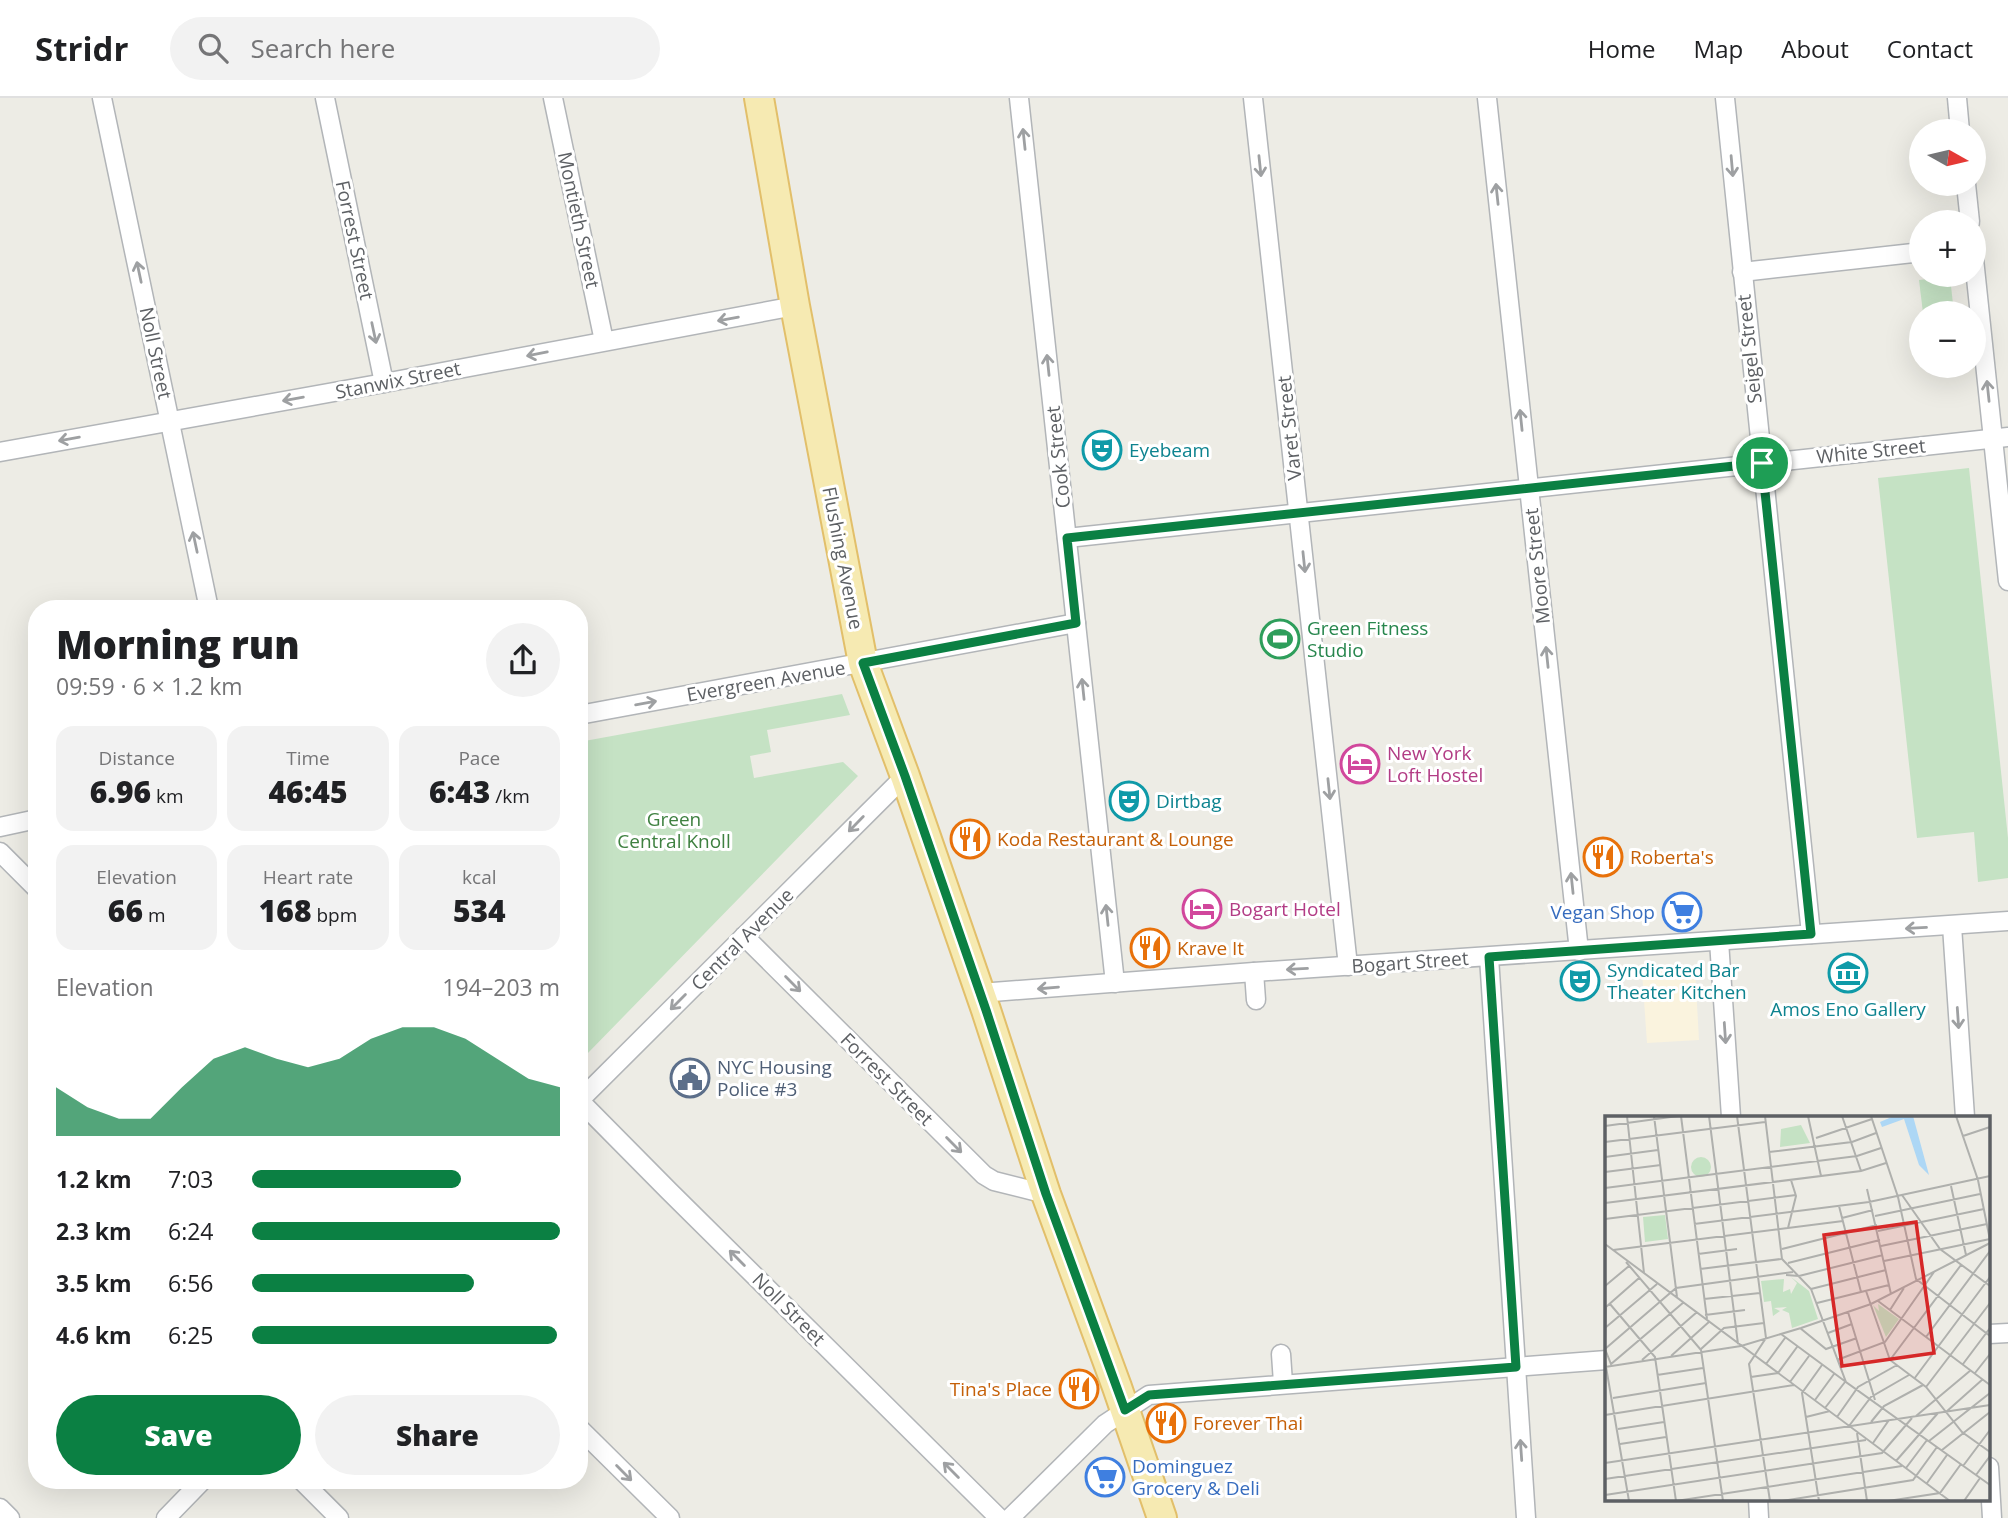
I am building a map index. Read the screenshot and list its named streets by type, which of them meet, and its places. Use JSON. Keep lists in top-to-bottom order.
{
  "streets": {
    "main road": ["Flushing Avenue"],
    "street": [
      "Montieth Street",
      "Forrest Street",
      "Seigel Street",
      "Noll Street",
      "Stanwix Street",
      "Varet Street",
      "White Street",
      "Cook Street",
      "Moore Street",
      "Evergreen Avenue",
      "Central Avenue",
      "Bogart Street"
    ]
  },
  "crossings": [
    ["Montieth Street", "Stanwix Street"],
    ["Forrest Street", "Stanwix Street"],
    ["Forrest Street", "Flushing Avenue"],
    ["Forrest Street", "Central Avenue"],
    ["Seigel Street", "White Street"],
    ["Seigel Street", "Bogart Street"],
    ["Noll Street", "Stanwix Street"],
    ["Stanwix Street", "Flushing Avenue"],
    ["Varet Street", "White Street"],
    ["Varet Street", "Bogart Street"],
    ["White Street", "Cook Street"],
    ["White Street", "Moore Street"],
    ["Cook Street", "Evergreen Avenue"],
    ["Cook Street", "Bogart Street"],
    ["Flushing Avenue", "Evergreen Avenue"],
    ["Flushing Avenue", "Central Avenue"],
    ["Flushing Avenue", "Bogart Street"],
    ["Moore Street", "Bogart Street"]
  ],
  "one_way": [
    "Forrest Street",
    "Noll Street",
    "Stanwix Street",
    "Varet Street",
    "Cook Street",
    "Moore Street",
    "Evergreen Avenue",
    "Central Avenue",
    "Bogart Street"
  ],
  "parks": ["Green Central Knoll"],
  "places": {
    "theatre": ["Eyebeam", "Dirtbag", "Syndicated Bar Theater Kitchen"],
    "sports": ["Green Fitness Studio"],
    "hotel": ["New York Loft Hostel", "Bogart Hotel"],
    "restaurant": [
      "Koda Restaurant & Lounge",
      "Roberta's",
      "Krave It",
      "Tina's Place",
      "Forever Thai"
    ],
    "supermarket": ["Vegan Shop", "Dominguez Grocery & Deli"],
    "museum": ["Amos Eno Gallery"],
    "public building": ["NYC Housing Police #3"]
  },
  "north": "right",
  "page": {
    "header": "Stridr",
    "search": "Search here",
    "nav": [
      "Home",
      "Map",
      "About",
      "Contact"
    ],
    "map_buttons": ["+", "−"],
    "heading": ["Morning run", "09:59 · 6 × 1.2 km"],
    "stats": [
      ["Distance", "6.96 km"],
      ["Time", "46:45"],
      ["Pace", "6:43 /km"],
      ["Elevation", "66 m"],
      ["Heart rate", "168 bpm"],
      ["kcal", "534"]
    ],
    "chart": ["Elevation", "194–203 m"],
    "list": [
      {
        "name": "1.2 km",
        "note": "7:03"
      },
      {
        "name": "2.3 km",
        "note": "6:24"
      },
      {
        "name": "3.5 km",
        "note": "6:56"
      },
      {
        "name": "4.6 km",
        "note": "6:25"
      }
    ],
    "buttons": ["Save", "Share"]
  }
}
